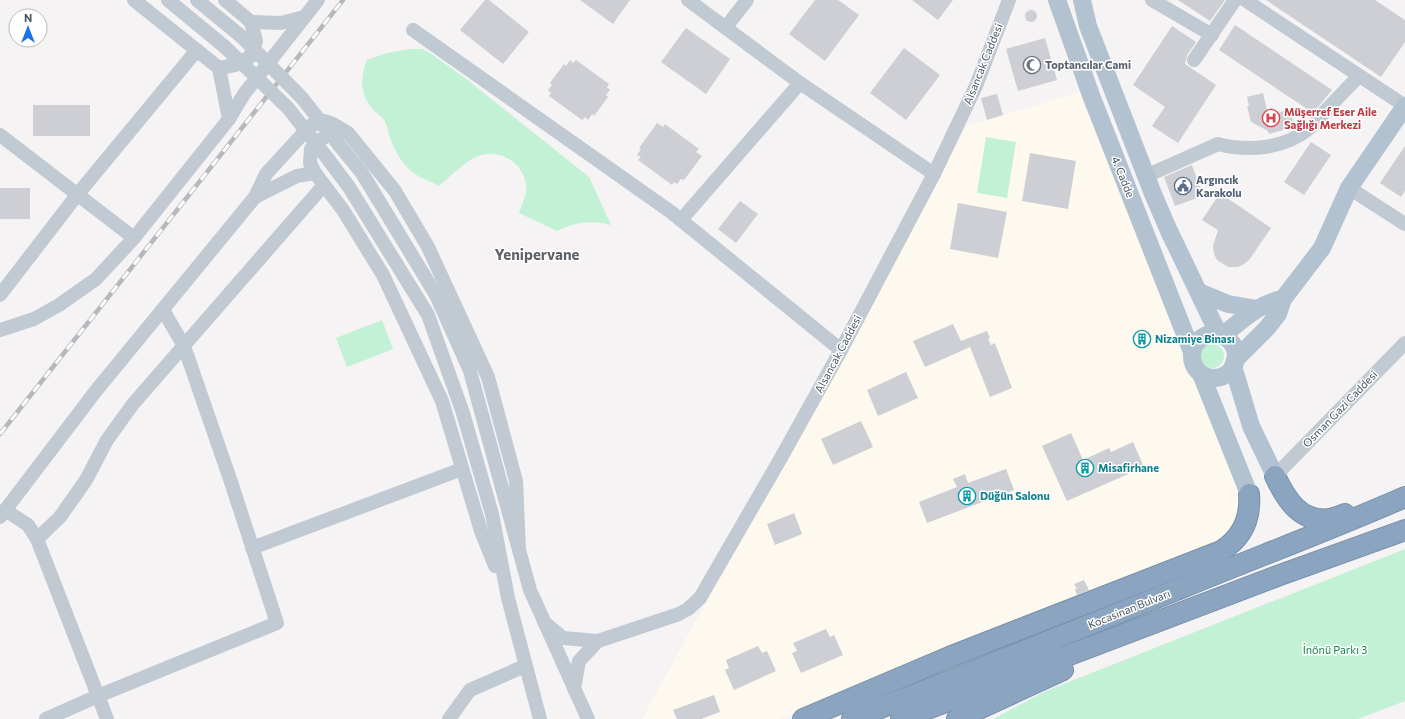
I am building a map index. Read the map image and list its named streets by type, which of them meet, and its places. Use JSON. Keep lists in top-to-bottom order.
{
  "streets": {
    "highway": ["Kocasinan Bulvarı"],
    "main road": ["4. Cadde"],
    "street": ["Alsancak Caddesi", "Osman Gazi Caddesi"]
  },
  "districts": ["Yenipervane"],
  "parks": ["İnönü Parkı 3"],
  "places": {
    "mosque": ["Toptancılar Cami"],
    "hospital": ["Müşerref Eser Aile Sağlığı Merkezi"],
    "public building": ["Argıncık Karakolu"],
    "building": ["Nizamiye Binası", "Misafirhane", "Düğün Salonu"]
  },
  "north": "top"
}
